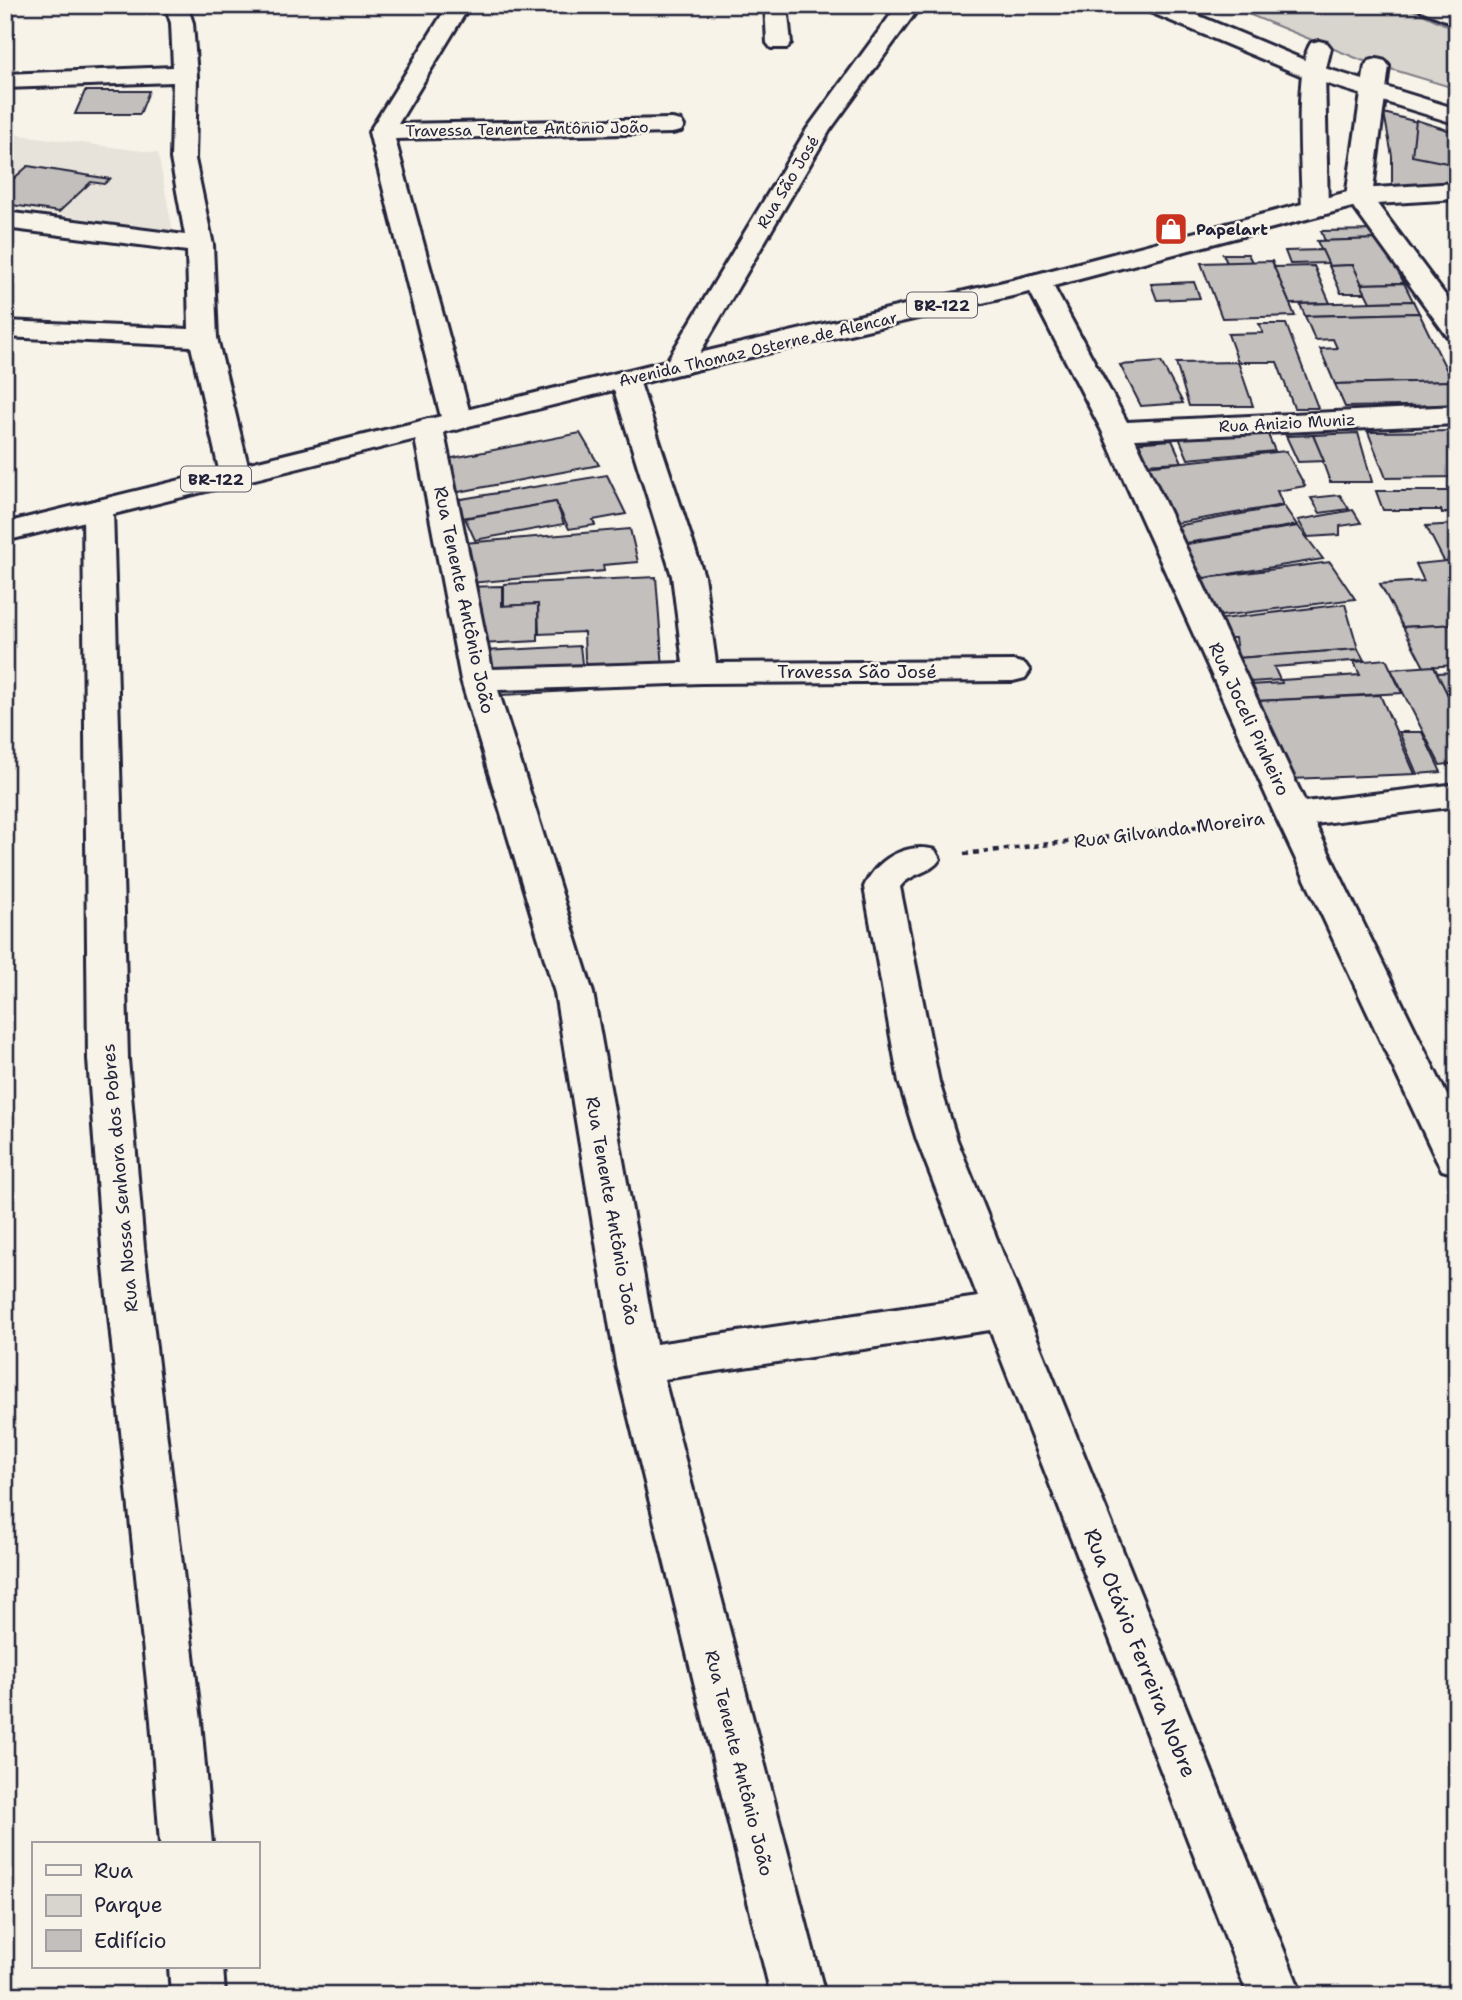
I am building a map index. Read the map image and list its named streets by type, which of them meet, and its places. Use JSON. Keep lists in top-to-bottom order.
{
  "streets": {
    "main road": [
      "Travessa Tenente Antônio João",
      "Rua São José",
      "BR-122",
      "Avenida Thomaz Osterne de Alencar",
      "Rua Anizio Muniz",
      "Rua Tenente Antônio João",
      "Travessa São José",
      "Rua Joceli Pinheiro",
      "Rua Nossa Senhora dos Pobres",
      "Rua Otávio Ferreira Nobre"
    ],
    "path": ["Rua Gilvanda Moreira"]
  },
  "crossings": [
    ["Travessa Tenente Antônio João", "Rua Tenente Antônio João"],
    ["Rua São José", "Avenida Thomaz Osterne de Alencar"],
    ["BR-122", "Avenida Thomaz Osterne de Alencar"],
    ["BR-122", "Rua Tenente Antônio João"],
    ["BR-122", "Rua Nossa Senhora dos Pobres"],
    ["Avenida Thomaz Osterne de Alencar", "Rua Tenente Antônio João"],
    ["Avenida Thomaz Osterne de Alencar", "Rua Joceli Pinheiro"],
    ["Rua Anizio Muniz", "Rua Joceli Pinheiro"],
    ["Rua Tenente Antônio João", "Travessa São José"],
    ["Rua Joceli Pinheiro", "Rua Gilvanda Moreira"],
    ["Rua Gilvanda Moreira", "Rua Otávio Ferreira Nobre"]
  ],
  "places": {
    "shop": ["Papelart"]
  },
  "legend": ["Rua", "Parque", "Edifício"]
}
